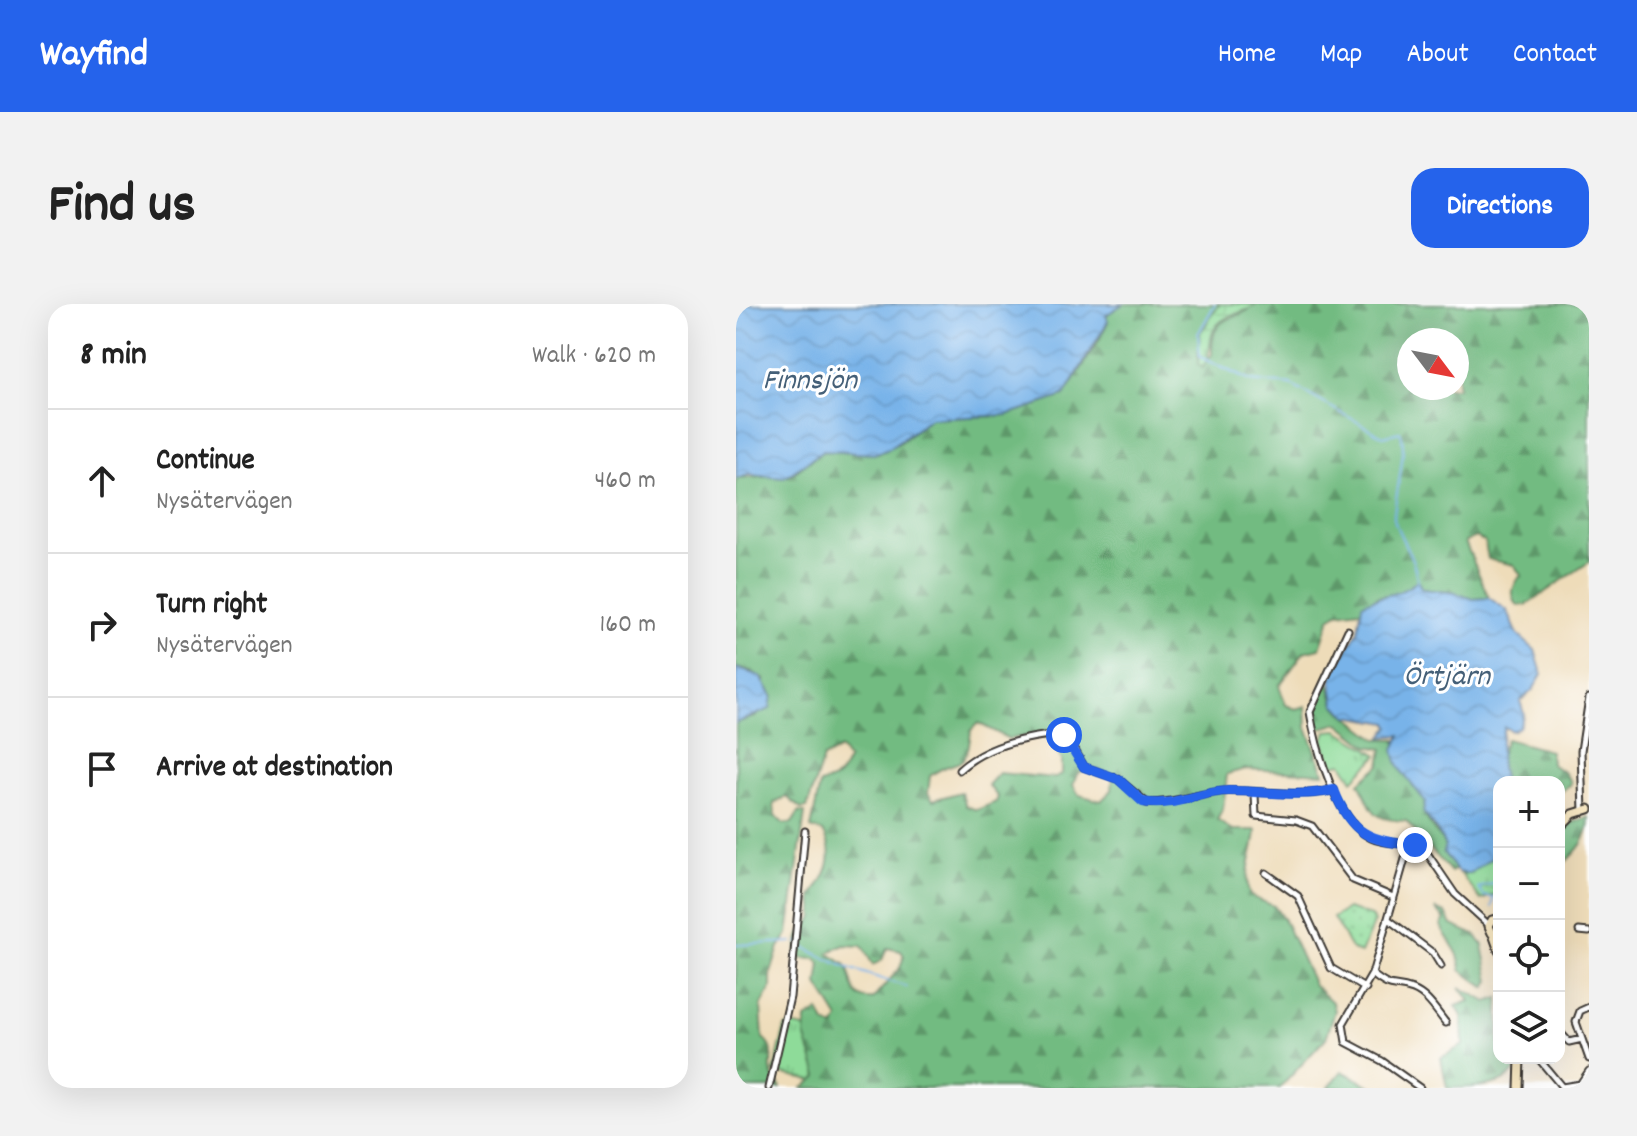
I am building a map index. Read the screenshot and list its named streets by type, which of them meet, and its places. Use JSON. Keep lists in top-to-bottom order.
{
  "water": ["Finnsjön", "Örtjärn"],
  "north": "bottom right",
  "page": {
    "header": "Wayfind",
    "nav": [
      "Home",
      "Map",
      "About",
      "Contact"
    ],
    "title": "Find us",
    "buttons": "Directions",
    "heading": ["8 min", "Walk · 620 m"],
    "list": [
      ["Continue", "Nysätervägen", "460 m"],
      ["Turn right", "Nysätervägen", "160 m"],
      "Arrive at destination"
    ],
    "map_buttons": ["+", "−"]
  }
}
